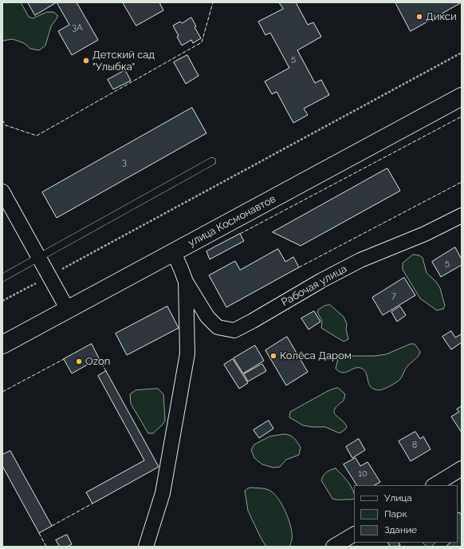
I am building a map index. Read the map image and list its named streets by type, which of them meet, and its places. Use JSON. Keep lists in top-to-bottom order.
{
  "streets": {
    "main road": ["улица Космонавтов"],
    "street": ["Рабочая улица"]
  },
  "places": [
    "Дикси",
    "Детский сад \"Улыбка\"",
    "Колёса Даром",
    "Ozon"
  ],
  "house_numbers": [
    "3А",
    "5",
    "3",
    "5",
    "7",
    "8",
    "10"
  ],
  "legend": ["Улица", "Парк", "Здание"]
}
